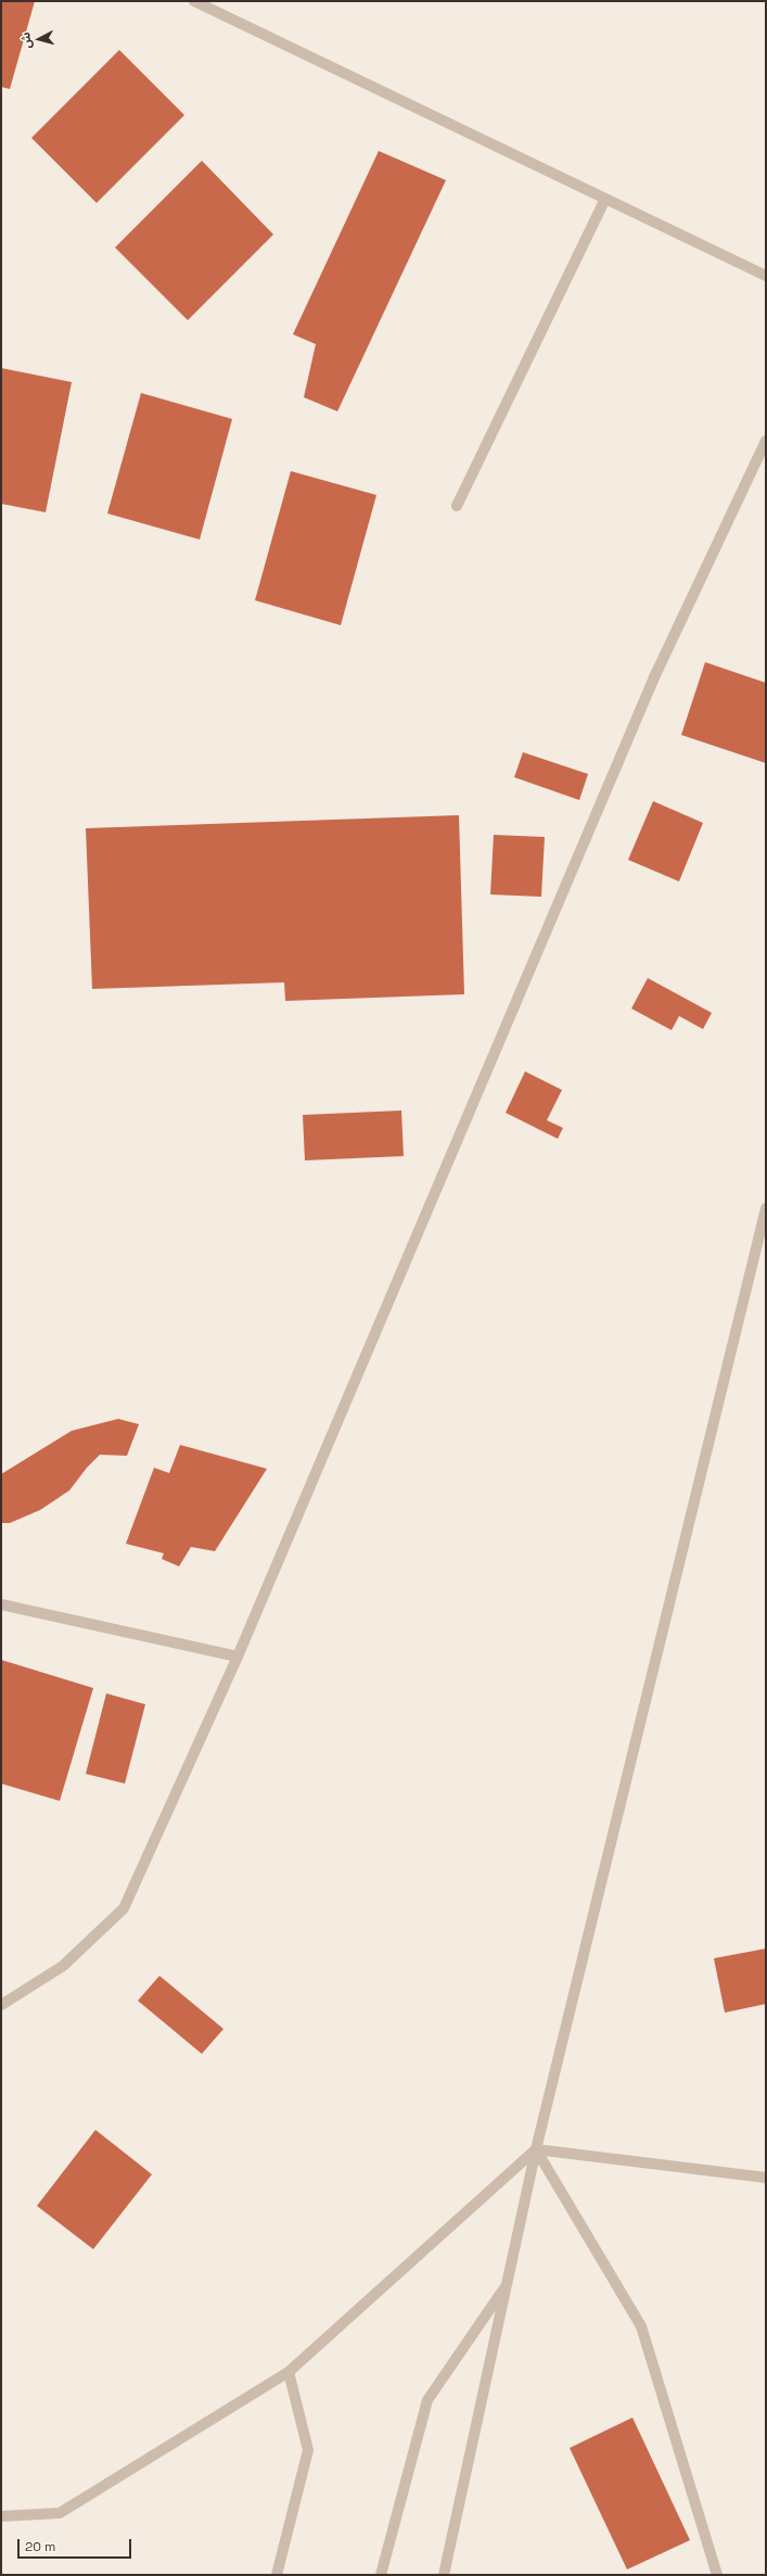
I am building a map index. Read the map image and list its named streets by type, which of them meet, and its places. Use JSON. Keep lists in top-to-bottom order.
{
  "scale_bar": "20 m",
  "north": "left"
}
